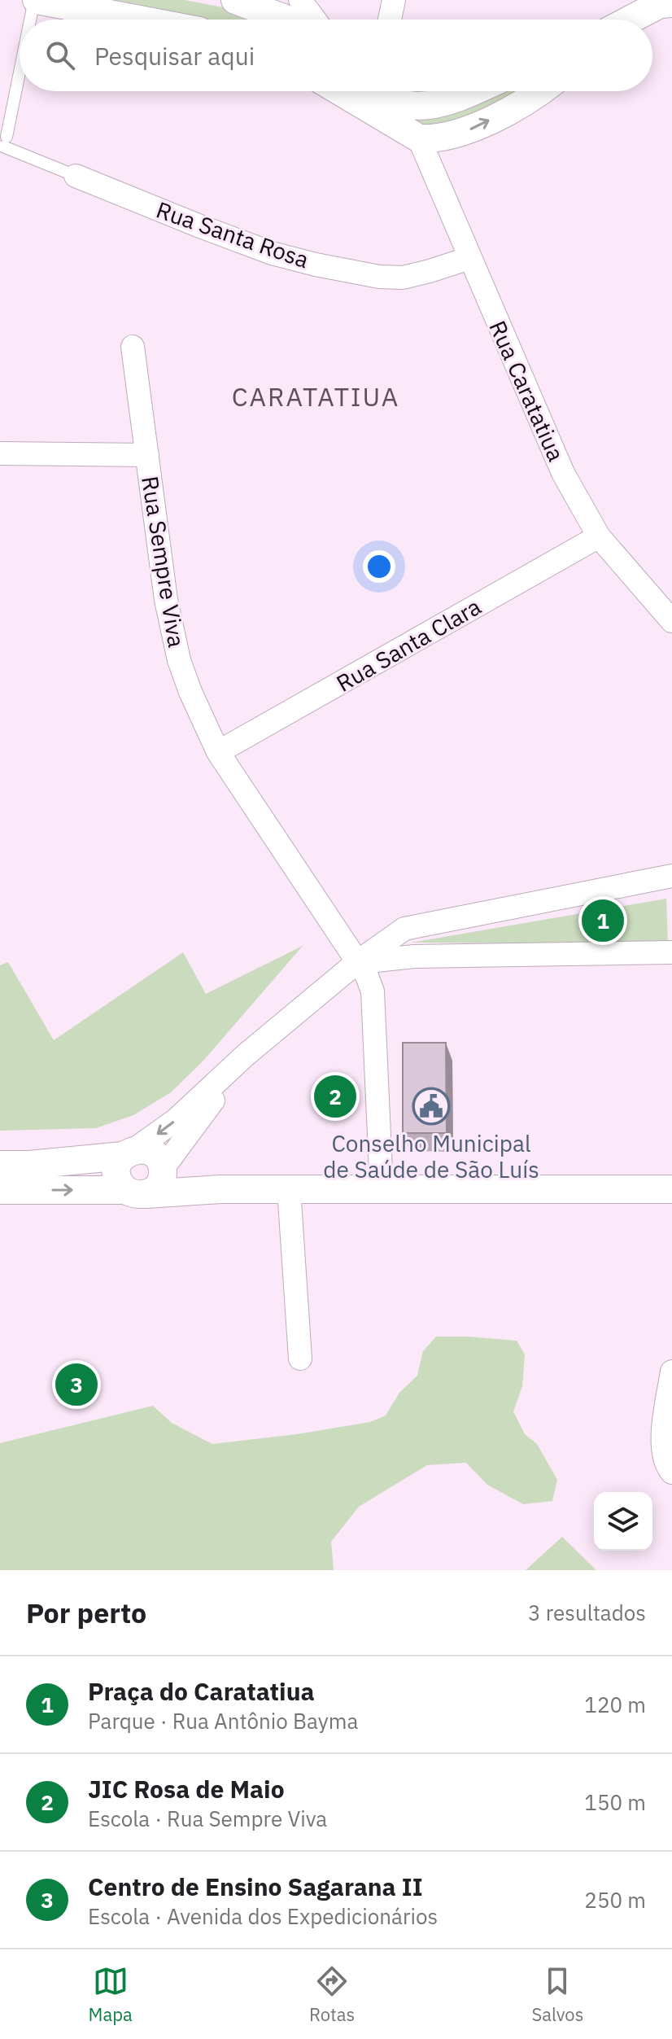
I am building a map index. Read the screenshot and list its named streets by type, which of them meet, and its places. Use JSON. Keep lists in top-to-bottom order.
{
  "streets": {
    "street": [
      "Rua Santa Rosa",
      "Rua Caratatiua",
      "Rua Sempre Viva",
      "Rua Santa Clara"
    ]
  },
  "crossings": [
    ["Rua Santa Rosa", "Rua Caratatiua"],
    ["Rua Caratatiua", "Rua Santa Clara"],
    ["Rua Sempre Viva", "Rua Santa Clara"]
  ],
  "districts": ["CARATATIUA"],
  "places": {
    "public building": ["Conselho Municipal de Saúde de São Luís"]
  },
  "page": {
    "search": "Pesquisar aqui",
    "pins": ["1", "2", "3"],
    "heading": ["Por perto", "3 resultados"],
    "list": [
      {
        "mark": "1",
        "name": "Praça do Caratatiua",
        "note": "Parque · Rua Antônio Bayma",
        "value": "120 m"
      },
      {
        "mark": "2",
        "name": "JIC Rosa de Maio",
        "note": "Escola · Rua Sempre Viva",
        "value": "150 m"
      },
      {
        "mark": "3",
        "name": "Centro de Ensino Sagarana II",
        "note": "Escola · Avenida dos Expedicionários",
        "value": "250 m"
      }
    ],
    "nav": ["Mapa", "Rotas", "Salvos"]
  }
}
